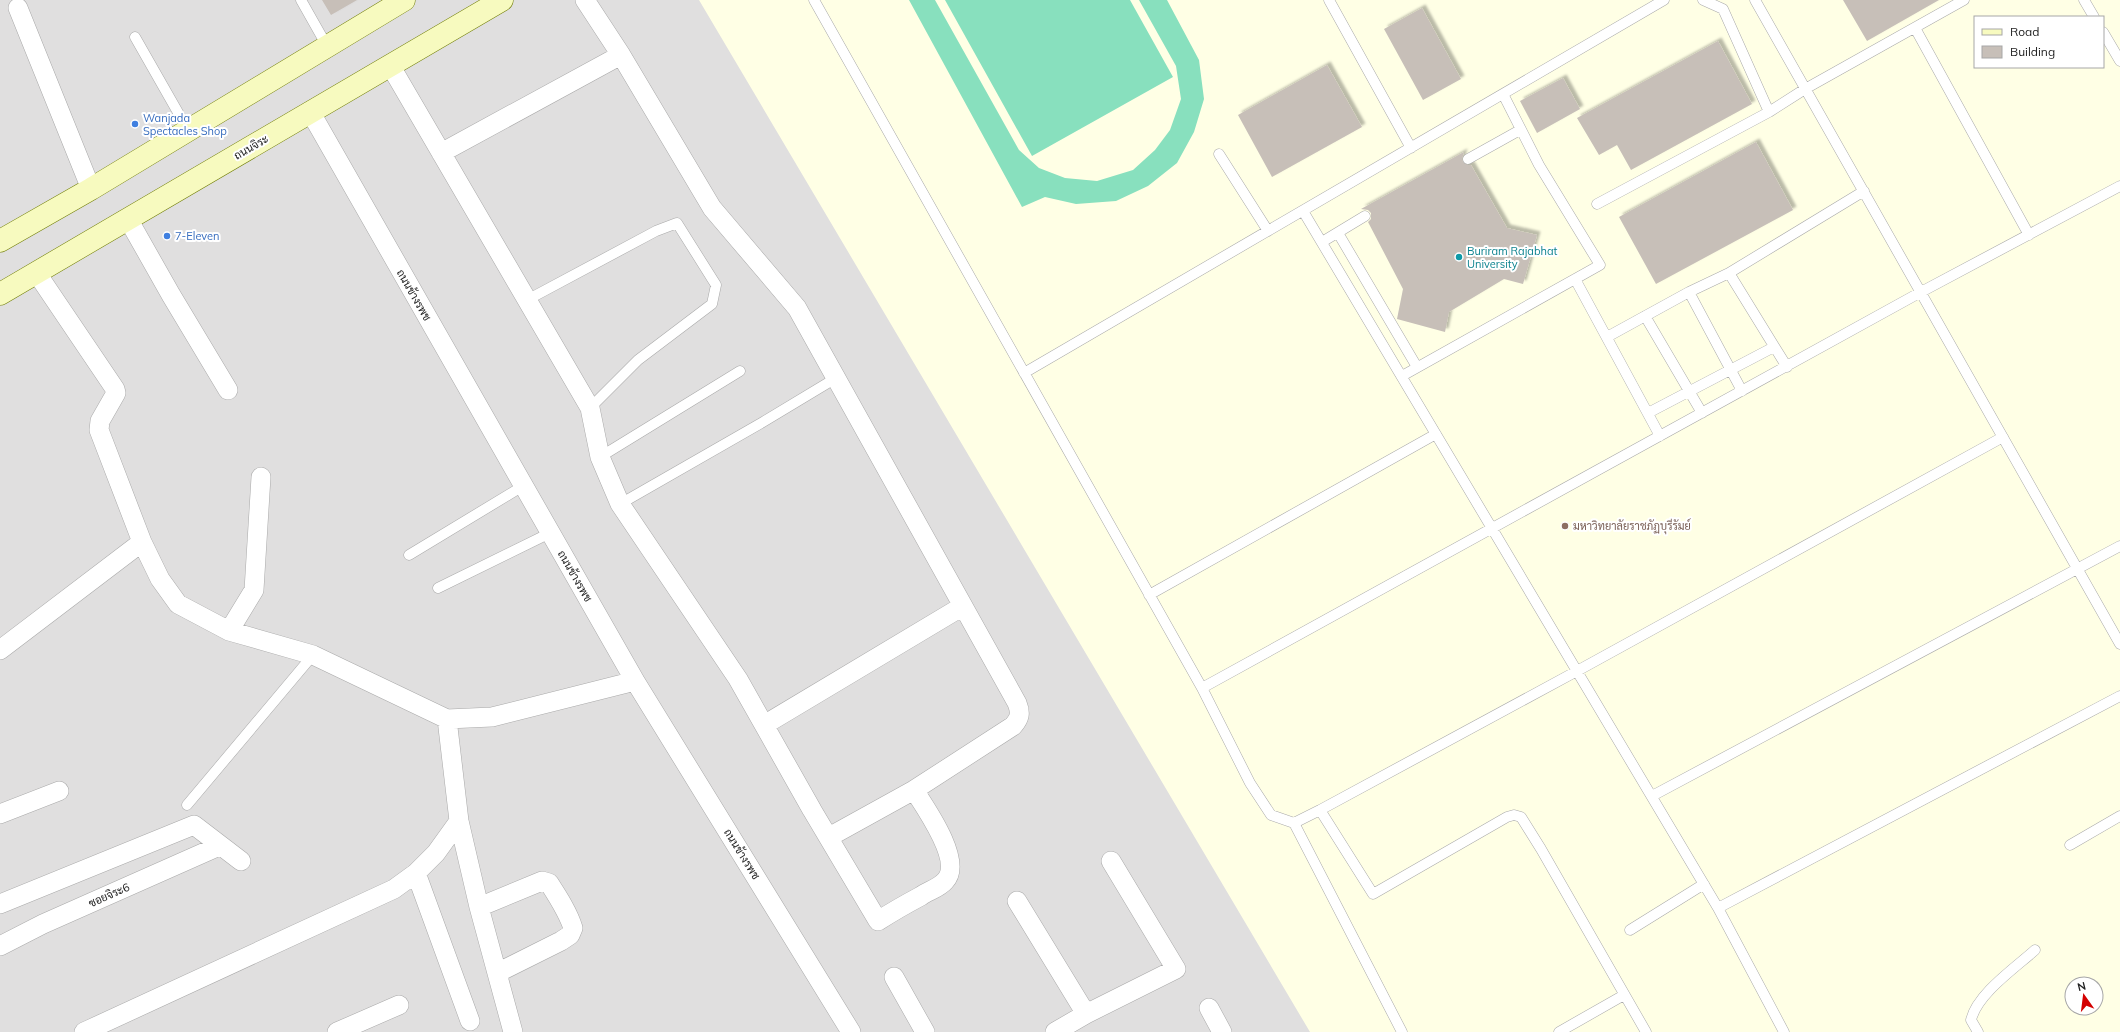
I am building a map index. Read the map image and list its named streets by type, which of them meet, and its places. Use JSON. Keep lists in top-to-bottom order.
{
  "streets": {
    "main road": ["ถนนจิระ"],
    "street": ["ถนนข้างรพช", "ซอยจิระ6"]
  },
  "crossings": [
    ["ถนนจิระ", "ถนนข้างรพช"]
  ],
  "places": [
    "Wanjada Spectacles Shop",
    "7-Eleven",
    "Buriram Rajabhat University",
    "มหาวิทยาลัยราชภัฏบุรีรัมย์"
  ],
  "legend": ["Road", "Building"],
  "north": "top"
}
